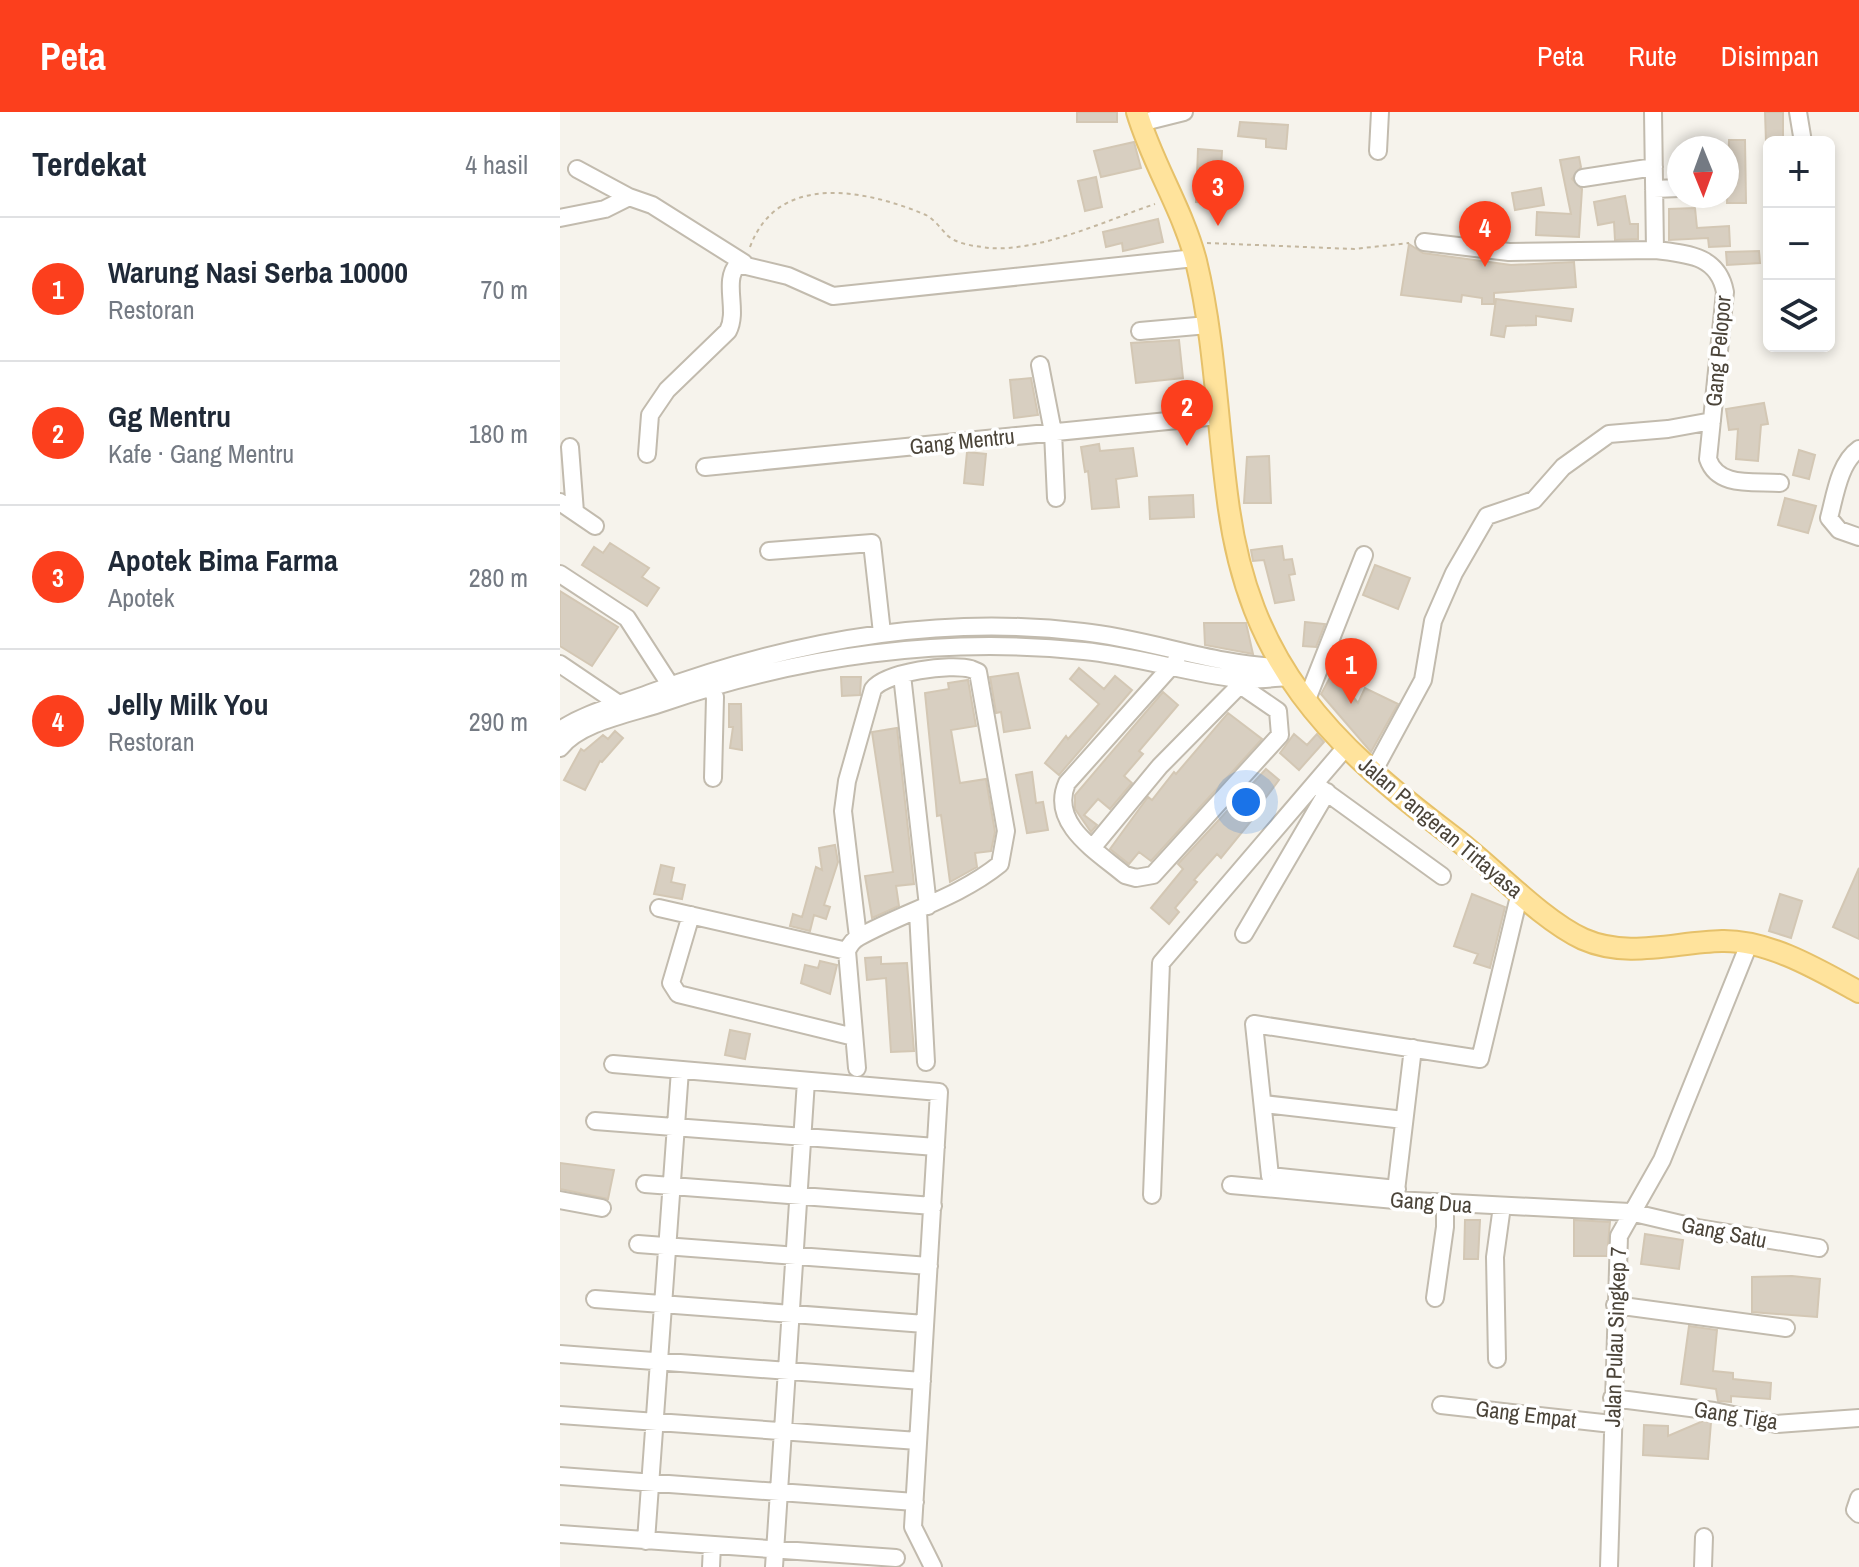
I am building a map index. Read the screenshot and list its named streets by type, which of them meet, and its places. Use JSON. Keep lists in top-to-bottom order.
{
  "streets": {
    "main road": ["Jalan Pangeran Tirtayasa"],
    "street": [
      "Gang Pelopor",
      "Gang Mentru",
      "Gang Dua",
      "Gang Satu",
      "Jalan Pulau Singkep 7",
      "Gang Empat",
      "Gang Tiga"
    ]
  },
  "crossings": [
    ["Gang Mentru", "Jalan Pangeran Tirtayasa"],
    ["Jalan Pangeran Tirtayasa", "Jalan Pulau Singkep 7"],
    ["Gang Dua", "Gang Satu"],
    ["Gang Dua", "Jalan Pulau Singkep 7"],
    ["Gang Satu", "Jalan Pulau Singkep 7"],
    ["Jalan Pulau Singkep 7", "Gang Empat"],
    ["Jalan Pulau Singkep 7", "Gang Tiga"]
  ],
  "north": "bottom",
  "page": {
    "header": "Peta",
    "nav": ["Peta", "Rute", "Disimpan"],
    "heading": ["Terdekat", "4 hasil"],
    "map_buttons": ["+", "−"],
    "pins": [
      "3",
      "4",
      "2",
      "1"
    ],
    "list": [
      {
        "mark": "1",
        "name": "Warung Nasi Serba 10000",
        "note": "Restoran",
        "value": "70 m"
      },
      {
        "mark": "2",
        "name": "Gg Mentru",
        "note": "Kafe · Gang Mentru",
        "value": "180 m"
      },
      {
        "mark": "3",
        "name": "Apotek Bima Farma",
        "note": "Apotek",
        "value": "280 m"
      },
      {
        "mark": "4",
        "name": "Jelly Milk You",
        "note": "Restoran",
        "value": "290 m"
      }
    ]
  }
}
